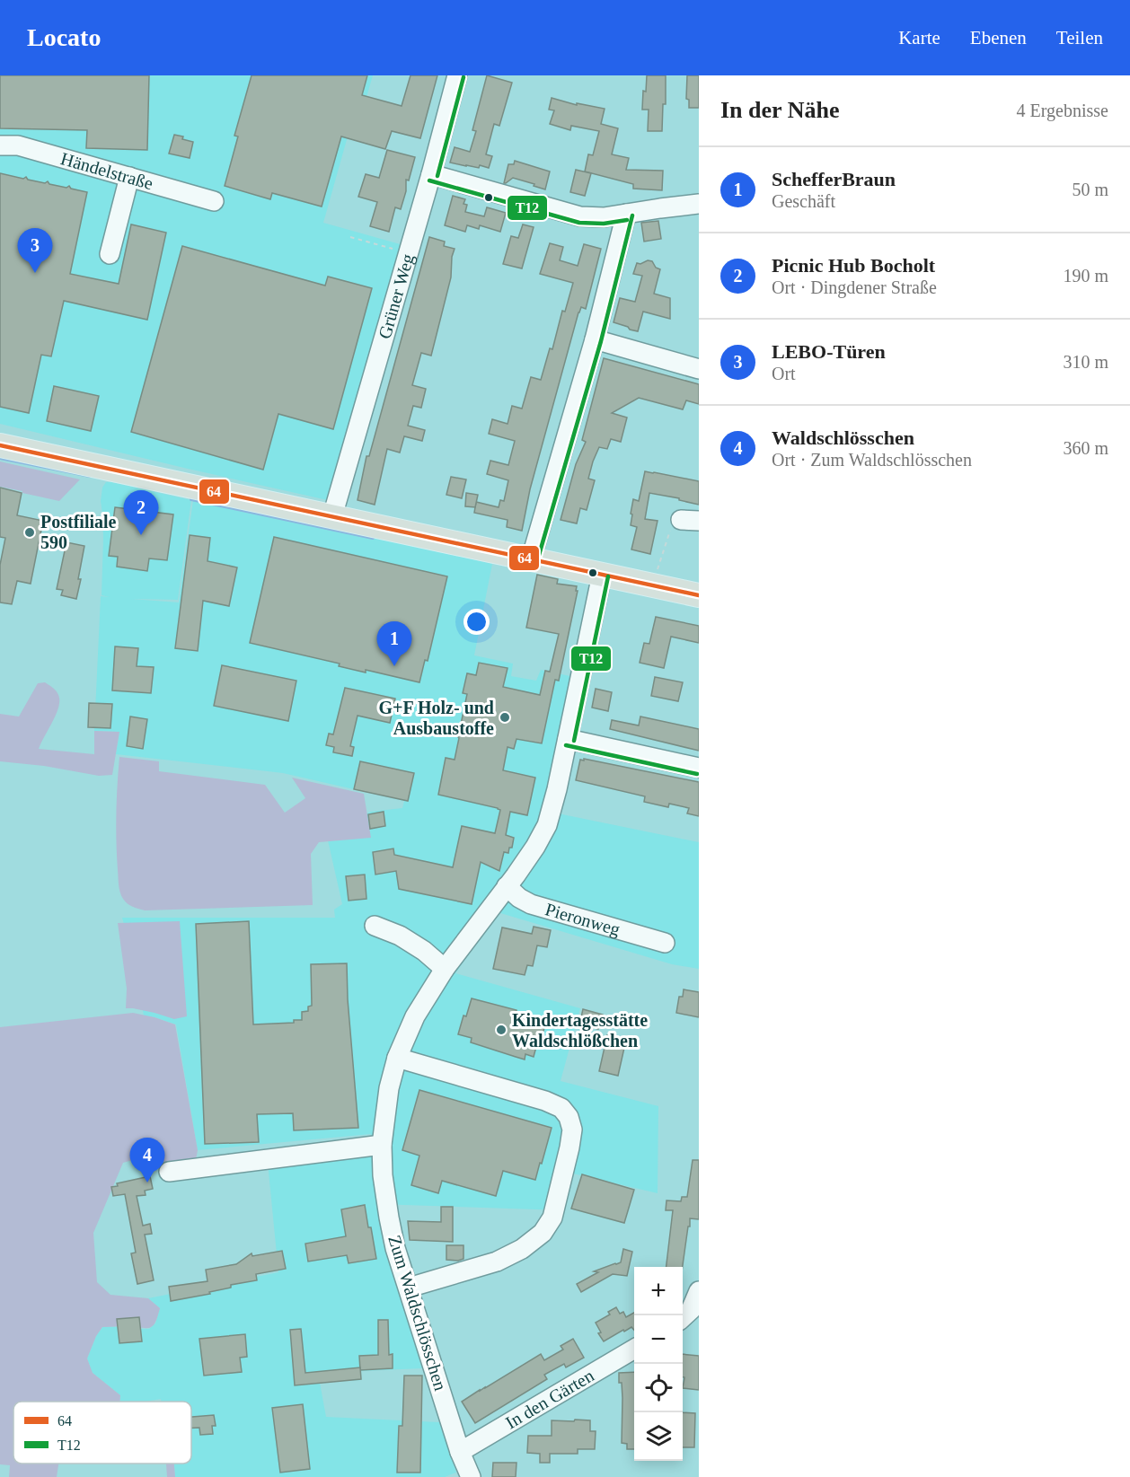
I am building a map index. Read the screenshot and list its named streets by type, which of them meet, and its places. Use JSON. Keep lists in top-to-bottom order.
{
  "streets": {
    "street": [
      "Händelstraße",
      "Grüner Weg",
      "Pieronweg",
      "Zum Waldschlösschen",
      "In den Gärten"
    ]
  },
  "crossings": [
    ["Pieronweg", "Zum Waldschlösschen"],
    ["Zum Waldschlösschen", "In den Gärten"]
  ],
  "places": ["Postfiliale 590", "G+F Holz- und Ausbaustoffe", "Kindertagesstätte Waldschlößchen"],
  "lines": ["transit line T12", "transit line 64"],
  "legend": ["64", "T12"],
  "page": {
    "header": "Locato",
    "nav": ["Karte", "Ebenen", "Teilen"],
    "heading": ["In der Nähe", "4 Ergebnisse"],
    "list": [
      {
        "mark": "1",
        "name": "SchefferBraun",
        "note": "Geschäft",
        "value": "50 m"
      },
      {
        "mark": "2",
        "name": "Picnic Hub Bocholt",
        "note": "Ort · Dingdener Straße",
        "value": "190 m"
      },
      {
        "mark": "3",
        "name": "LEBO-Türen",
        "note": "Ort",
        "value": "310 m"
      },
      {
        "mark": "4",
        "name": "Waldschlösschen",
        "note": "Ort · Zum Waldschlösschen",
        "value": "360 m"
      }
    ],
    "pins": [
      "3",
      "2",
      "1",
      "4"
    ],
    "map_buttons": ["+", "−"]
  }
}
